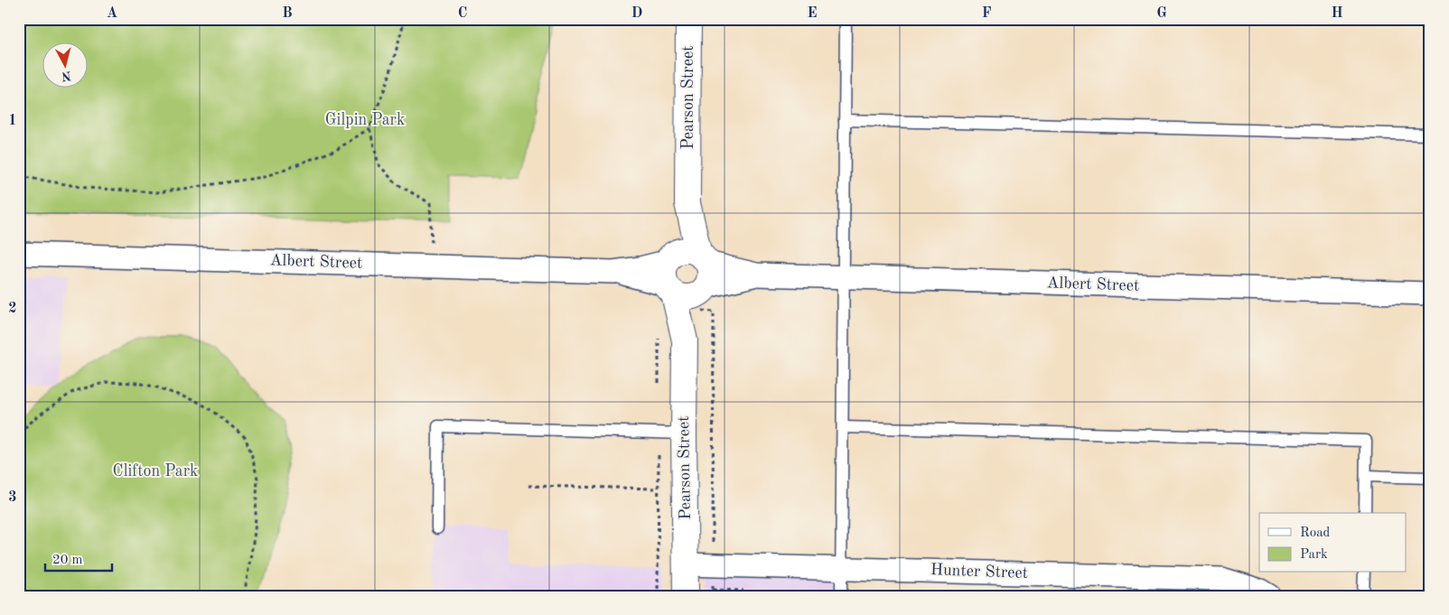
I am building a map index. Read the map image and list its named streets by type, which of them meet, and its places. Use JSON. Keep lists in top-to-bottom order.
{
  "streets": {
    "street": ["Pearson Street", "Albert Street", "Hunter Street"]
  },
  "crossings": [
    ["Pearson Street", "Albert Street"],
    ["Pearson Street", "Hunter Street"]
  ],
  "parks": ["Gilpin Park", "Clifton Park"],
  "legend": ["Road", "Park"],
  "scale_bar": "20 m",
  "north": "bottom",
  "grid": {
    "columns": [
      "A",
      "B",
      "C",
      "D",
      "E",
      "F",
      "G",
      "H"
    ],
    "rows": ["1", "2", "3"]
  }
}
